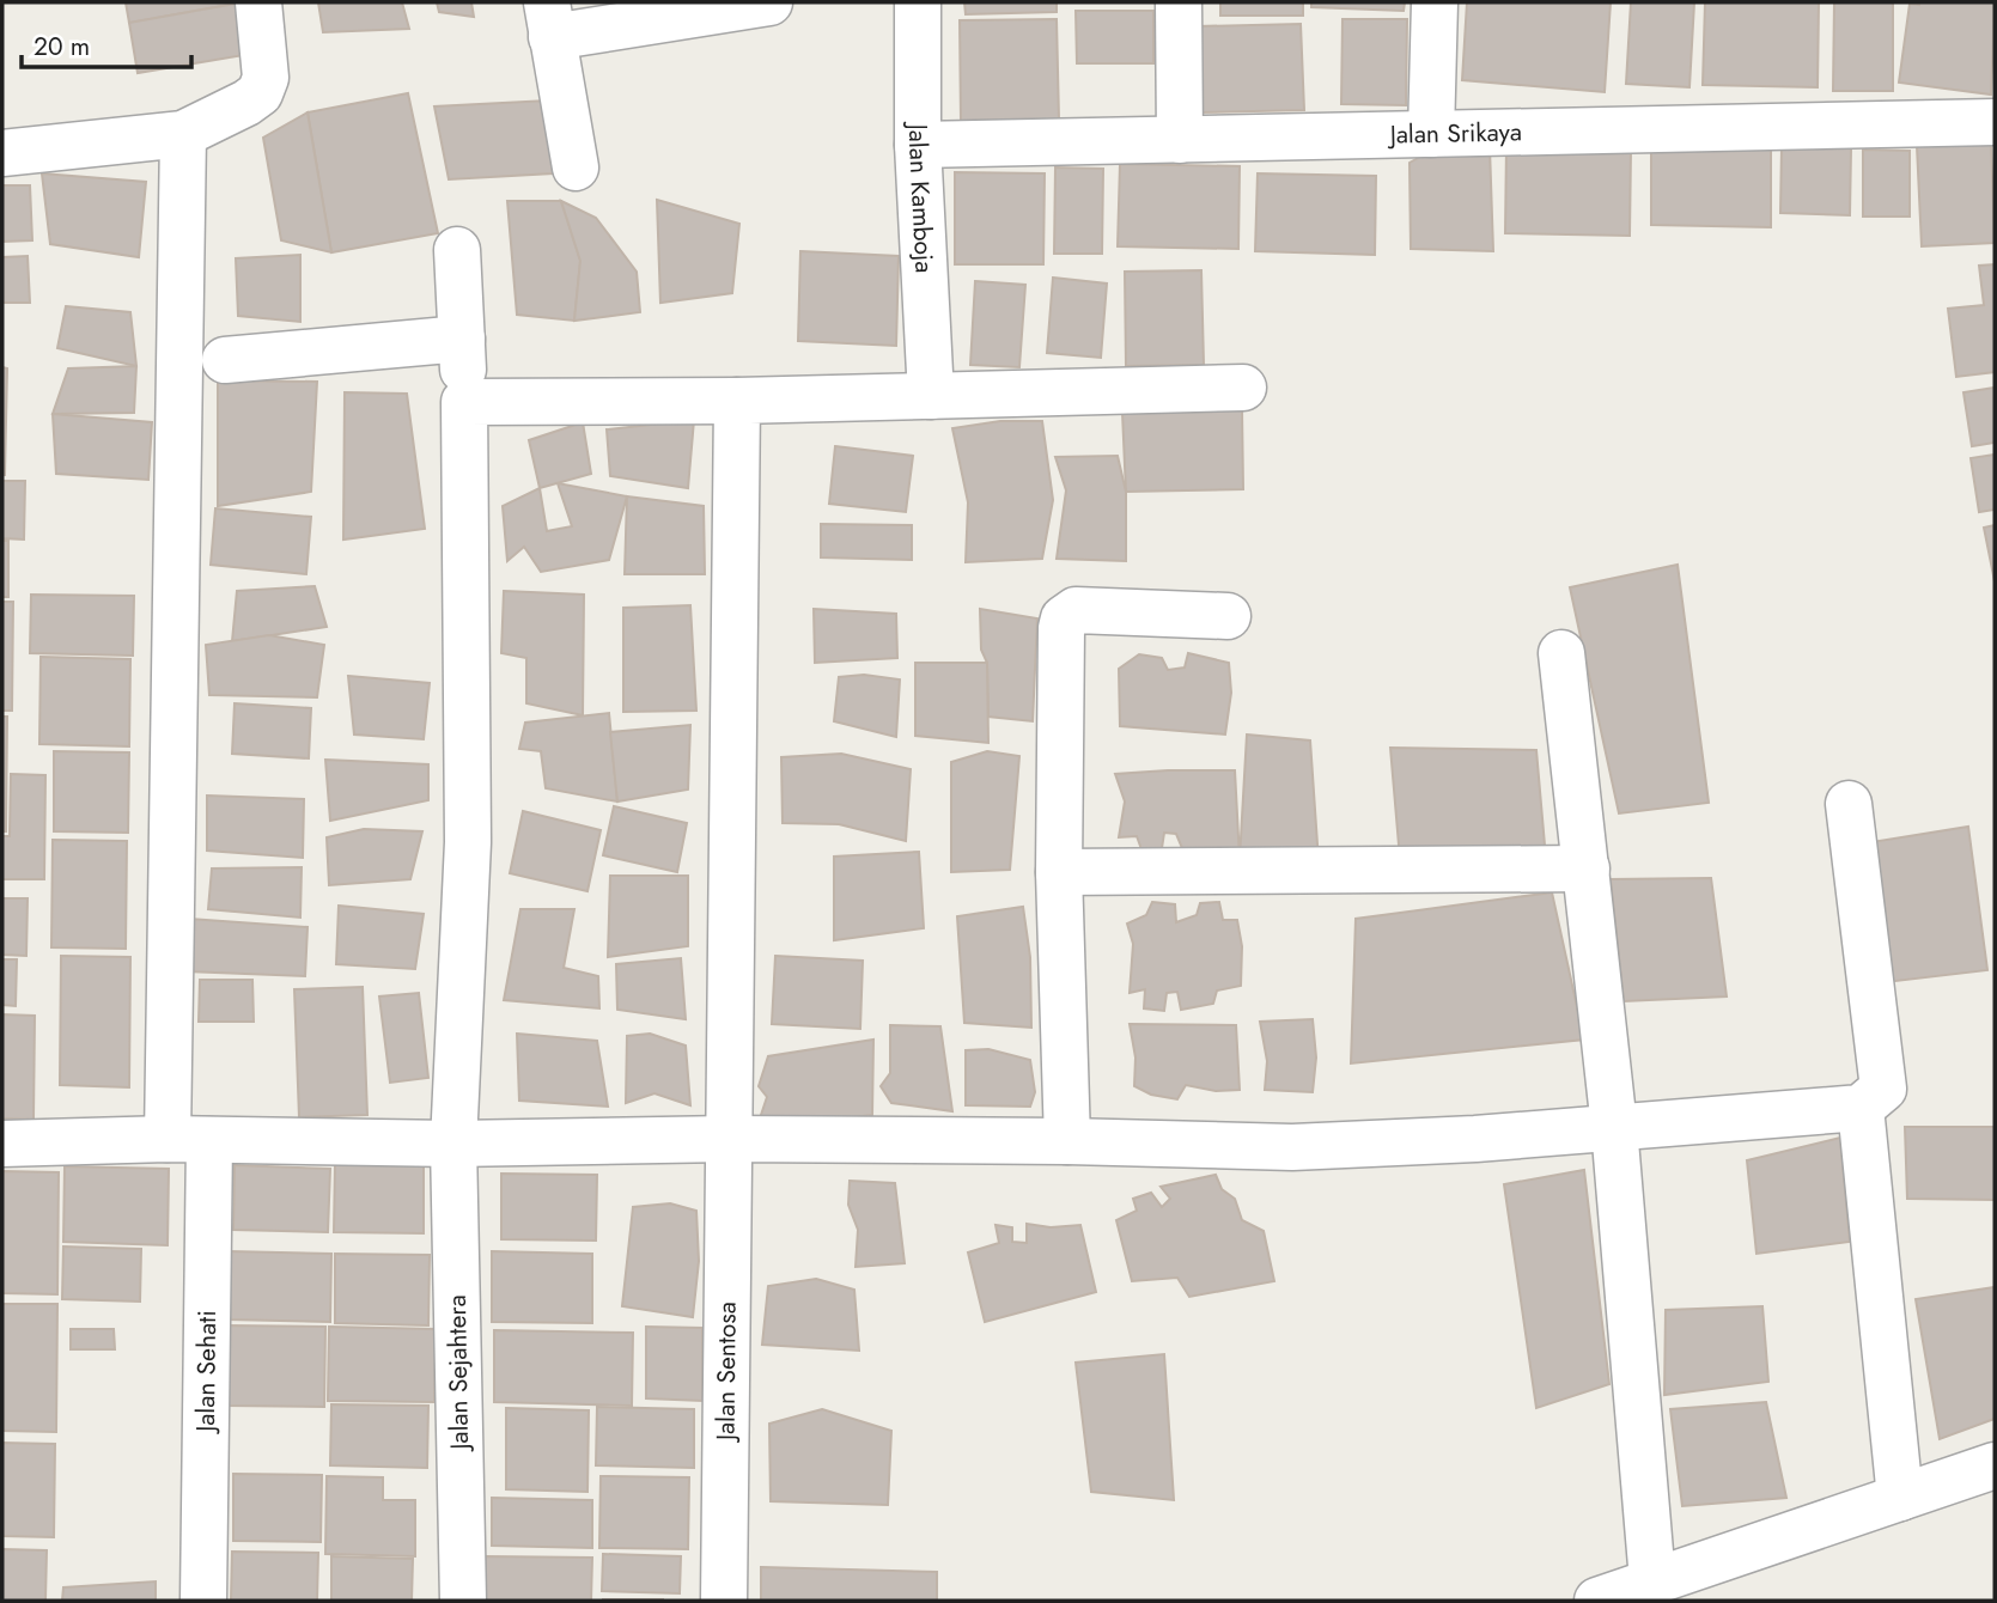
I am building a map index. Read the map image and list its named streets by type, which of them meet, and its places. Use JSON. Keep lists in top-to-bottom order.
{
  "streets": {
    "street": [
      "Jalan Srikaya",
      "Jalan Kamboja",
      "Jalan Sentosa",
      "Jalan Sehati",
      "Jalan Sejahtera"
    ]
  },
  "crossings": [
    ["Jalan Srikaya", "Jalan Kamboja"]
  ],
  "scale_bar": "20 m"
}
